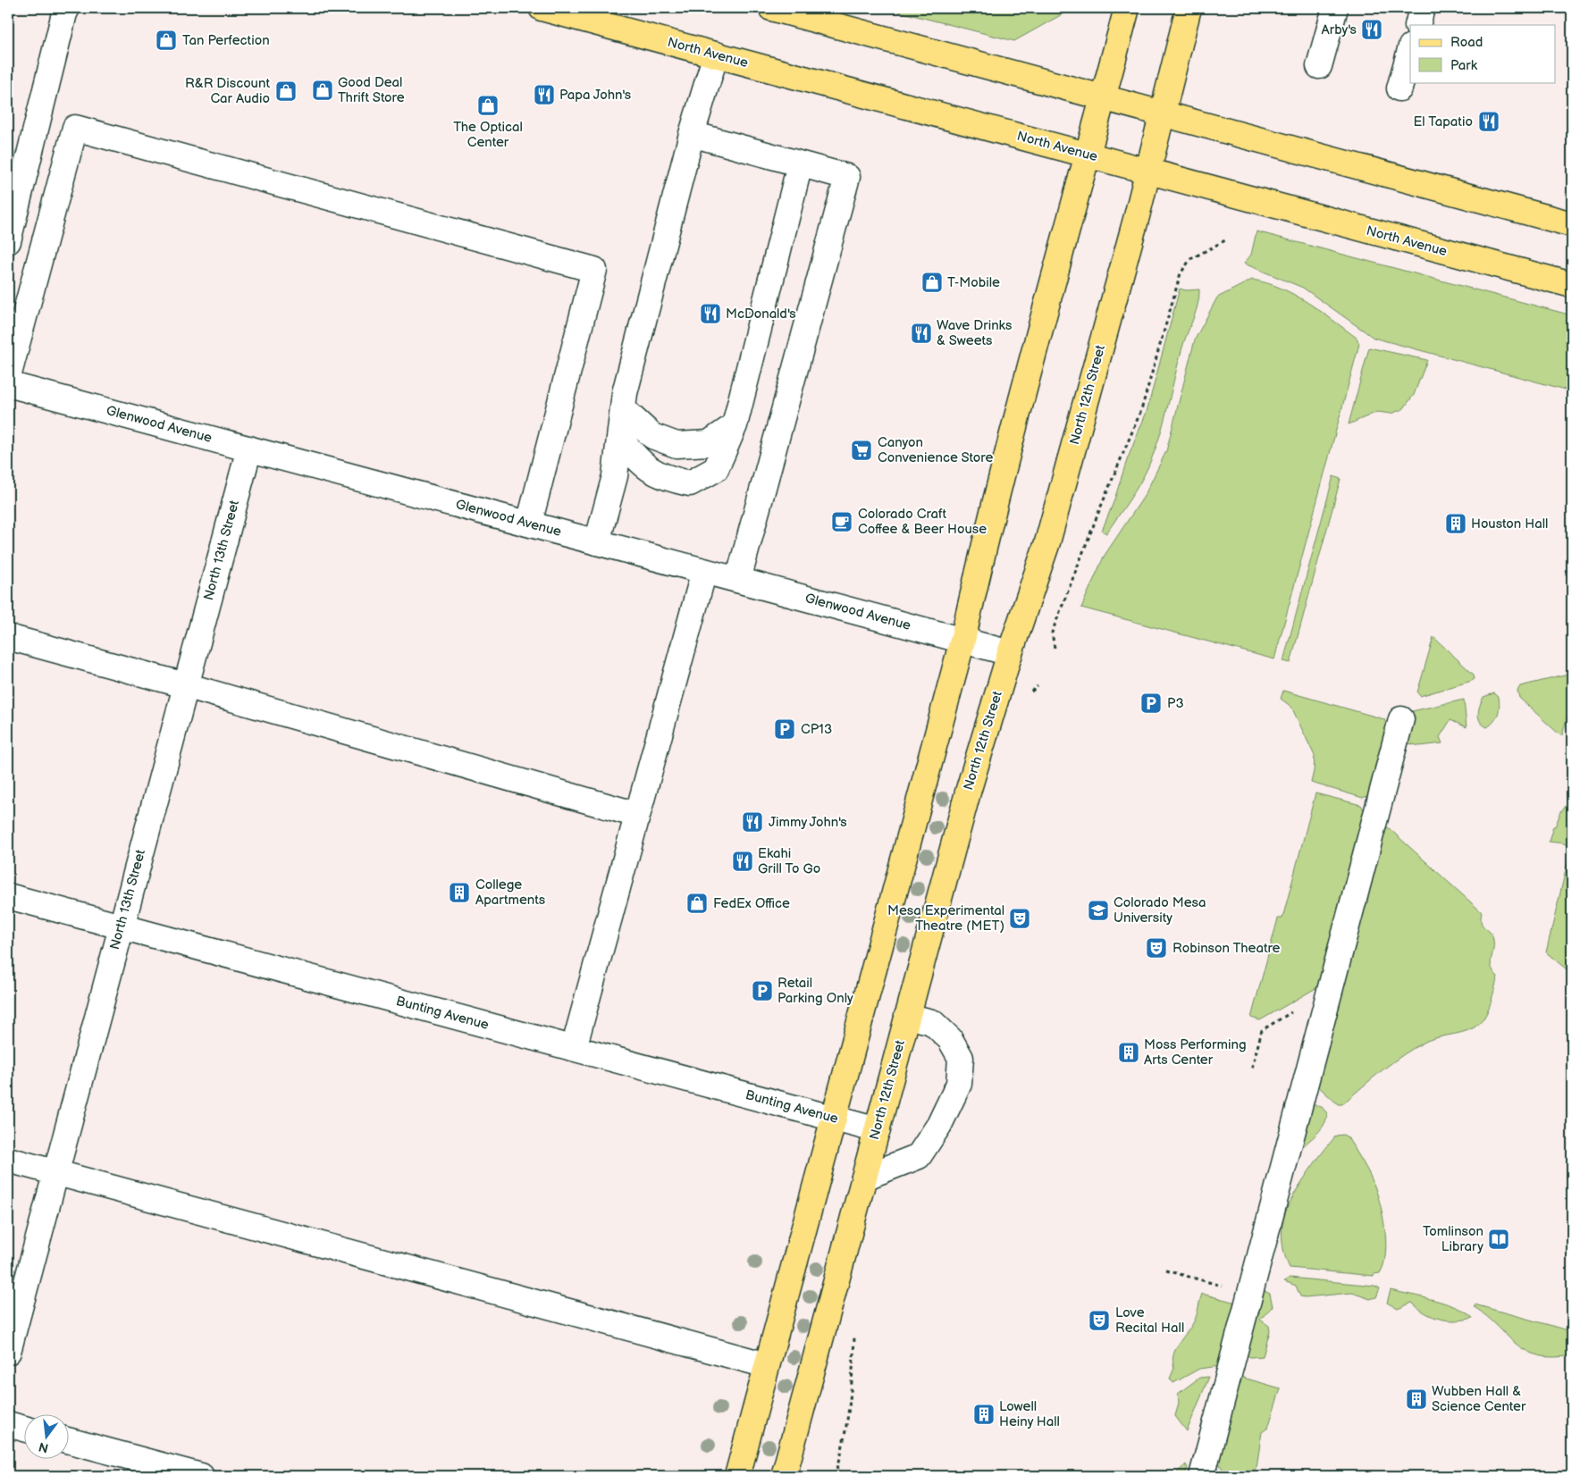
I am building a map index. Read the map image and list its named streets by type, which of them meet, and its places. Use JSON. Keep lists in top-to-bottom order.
{
  "streets": {
    "main road": ["North Avenue", "North 12th Street"],
    "street": ["Glenwood Avenue", "North 13th Street", "Bunting Avenue"]
  },
  "crossings": [
    ["North Avenue", "North 12th Street"],
    ["North 12th Street", "Glenwood Avenue"],
    ["North 12th Street", "Bunting Avenue"],
    ["Glenwood Avenue", "North 13th Street"],
    ["North 13th Street", "Bunting Avenue"]
  ],
  "places": {
    "restaurant": [
      "Arby's",
      "Papa John's",
      "El Tapatio",
      "McDonald's",
      "Wave Drinks & Sweets",
      "Jimmy John's",
      "Ekahi Grill To Go"
    ],
    "shop": [
      "Tan Perfection",
      "Good Deal Thrift Store",
      "R&R Discount Car Audio",
      "The Optical Center",
      "T-Mobile",
      "FedEx Office"
    ],
    "supermarket": ["Canyon Convenience Store"],
    "cafe": ["Colorado Craft Coffee & Beer House"],
    "building": [
      "Houston Hall",
      "College Apartments",
      "Moss Performing Arts Center",
      "Wubben Hall & Science Center",
      "Lowell Heiny Hall"
    ],
    "parking": ["P3", "CP13", "Retail Parking Only"],
    "school or university": ["Colorado Mesa University"],
    "theatre": ["Mesa Experimental Theatre (MET)", "Robinson Theatre", "Love Recital Hall"],
    "library": ["Tomlinson Library"]
  },
  "legend": ["Road", "Park"],
  "north": "bottom"
}
